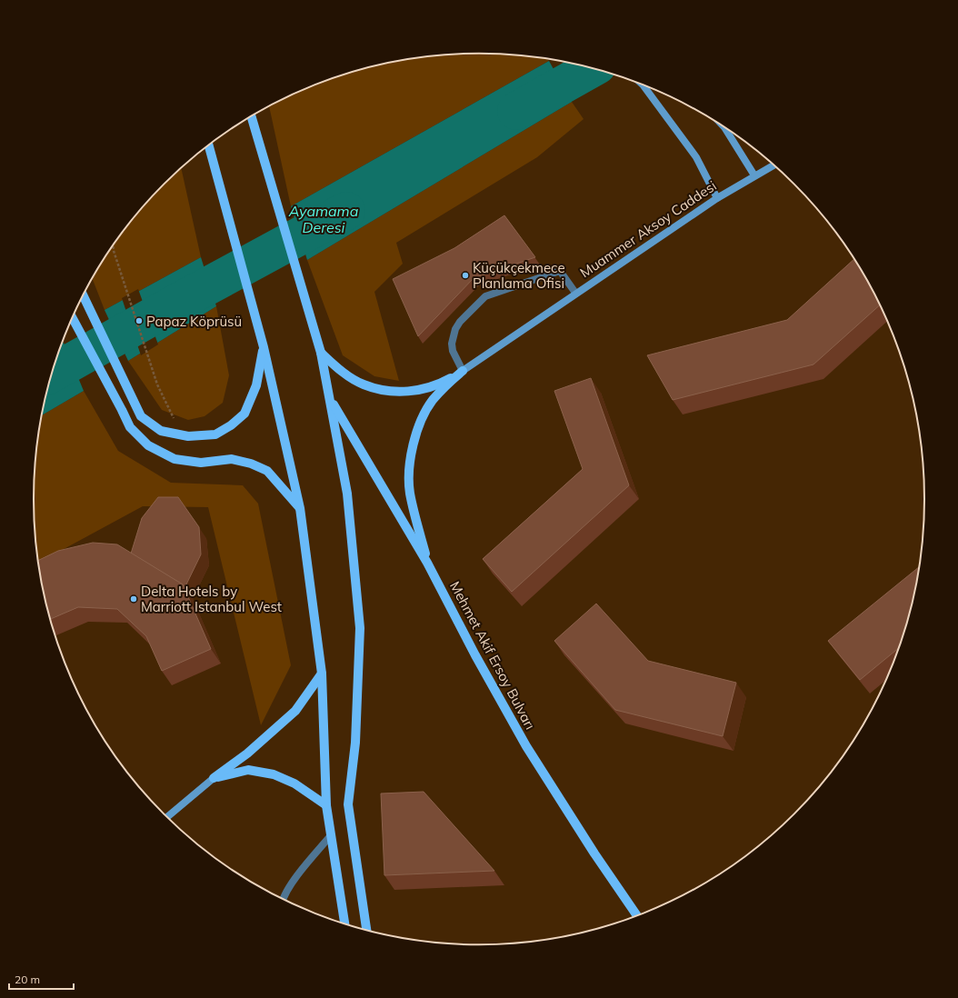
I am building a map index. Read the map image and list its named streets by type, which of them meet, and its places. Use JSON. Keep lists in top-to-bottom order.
{
  "streets": {
    "main road": ["Muammer Aksoy Caddesi", "Mehmet Akif Ersoy Bulvarı"]
  },
  "water": ["Ayamama Deresi"],
  "places": ["Küçükçekmece Planlama Ofisi", "Papaz Köprüsü", "Delta Hotels by Marriott Istanbul West"],
  "scale_bar": "20 m"
}
